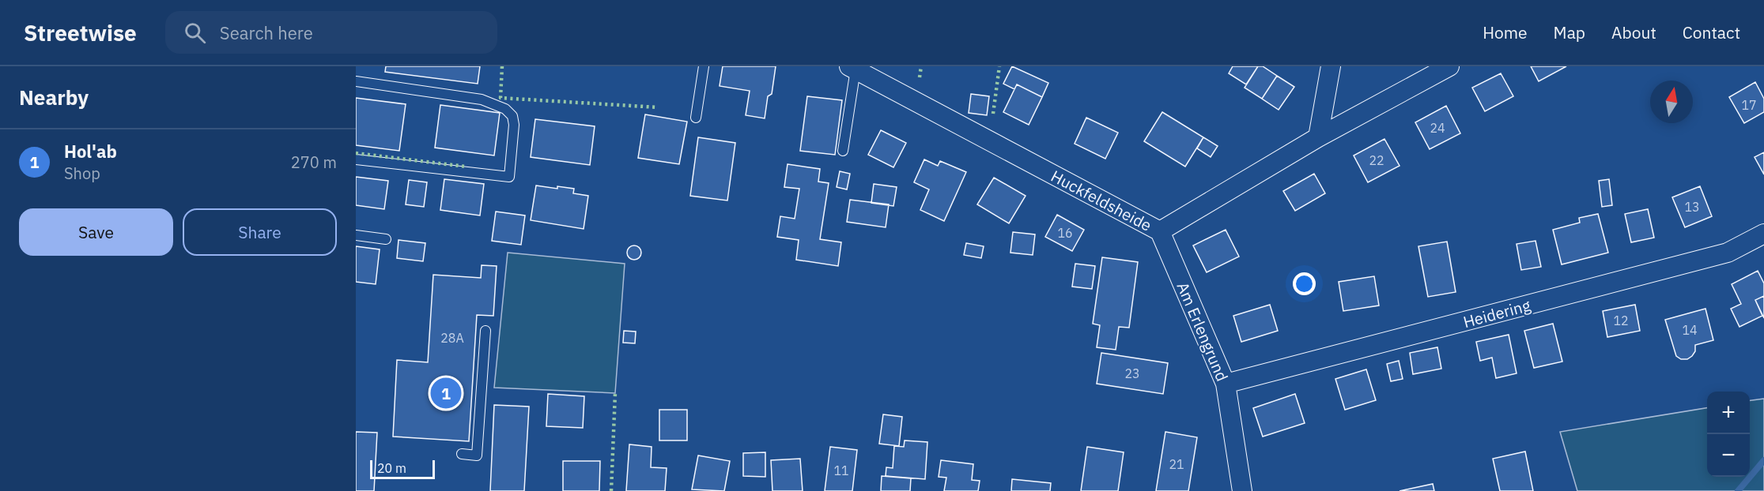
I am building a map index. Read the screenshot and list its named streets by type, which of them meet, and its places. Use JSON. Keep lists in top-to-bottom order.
{
  "streets": {
    "street": ["Huckfeldsheide", "Heidering", "Am Erlengrund"]
  },
  "crossings": [
    ["Huckfeldsheide", "Am Erlengrund"],
    ["Heidering", "Am Erlengrund"]
  ],
  "house_numbers": [
    "17",
    "24",
    "22",
    "13",
    "16",
    "12",
    "14",
    "28A",
    "23",
    "21",
    "11"
  ],
  "scale_bar": "20 m",
  "north": "top",
  "page": {
    "header": "Streetwise",
    "search": "Search here",
    "nav": [
      "Home",
      "Map",
      "About",
      "Contact"
    ],
    "heading": "Nearby",
    "list": [
      {
        "mark": "1",
        "name": "Hol'ab",
        "note": "Shop",
        "value": "270 m"
      }
    ],
    "buttons": ["Save", "Share"],
    "pins": "1",
    "map_buttons": ["+", "−"],
    "scale": "20 m"
  }
}
